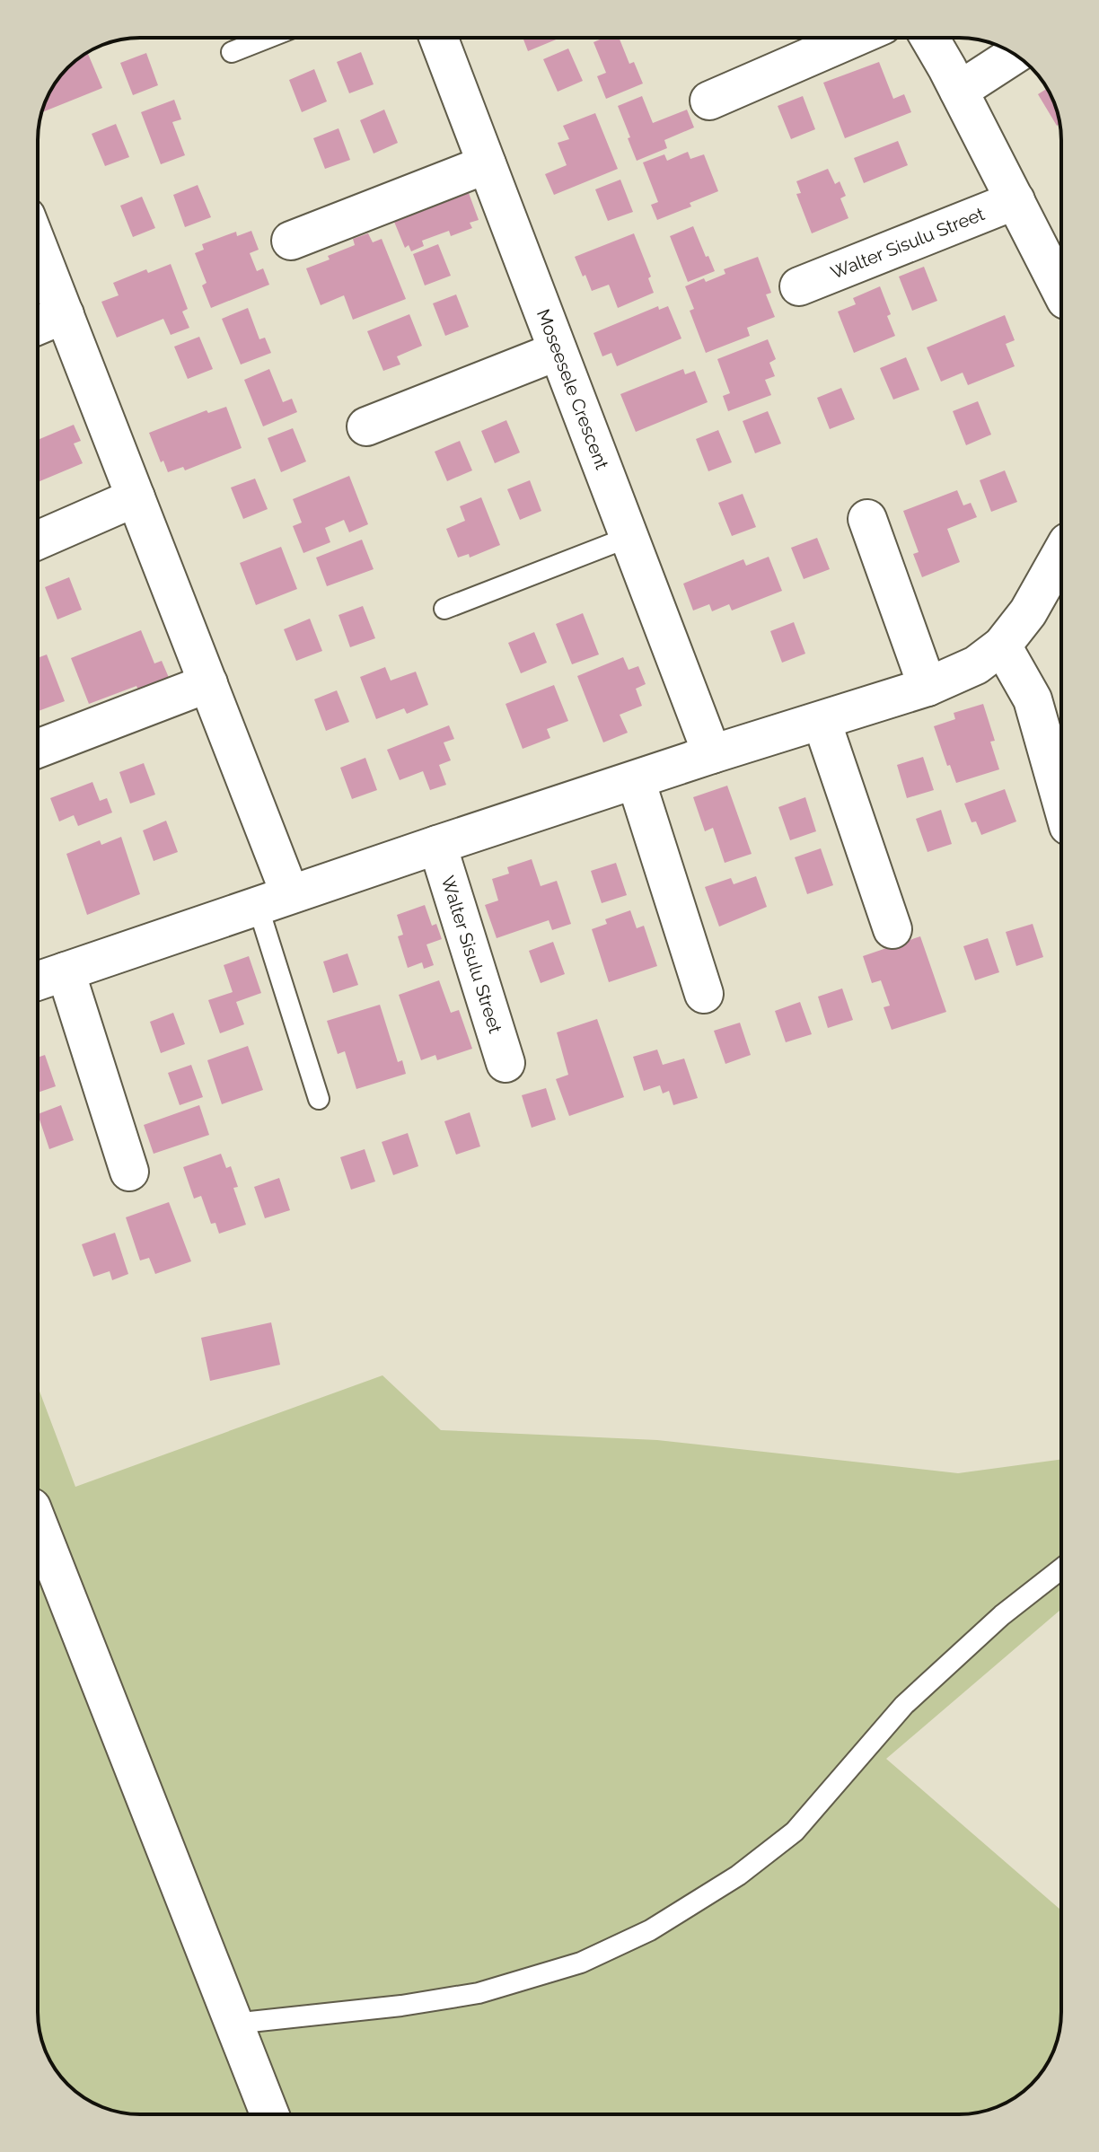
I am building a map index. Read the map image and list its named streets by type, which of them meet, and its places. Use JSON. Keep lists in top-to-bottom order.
{
  "streets": {
    "street": ["Walter Sisulu Street", "Moseesele Crescent"]
  }
}
